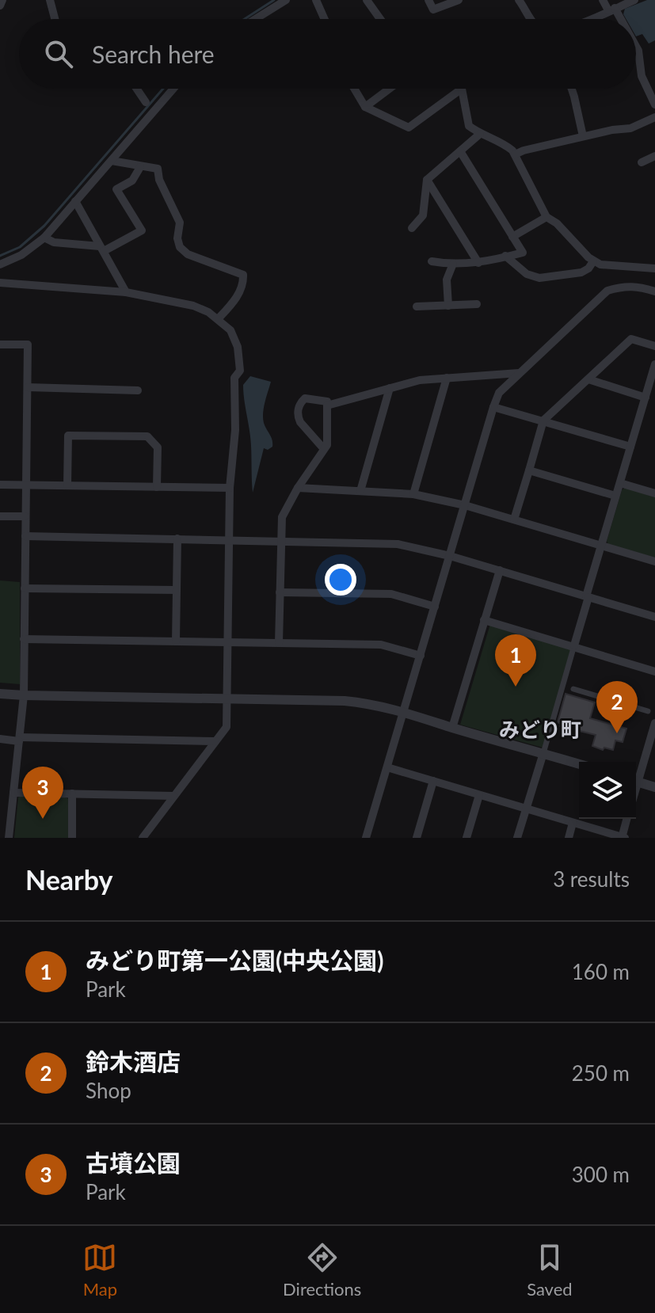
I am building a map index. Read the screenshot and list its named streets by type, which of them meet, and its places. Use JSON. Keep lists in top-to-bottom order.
{
  "districts": ["みどり町"],
  "page": {
    "search": "Search here",
    "pins": ["1", "2", "3"],
    "heading": ["Nearby", "3 results"],
    "list": [
      {
        "mark": "1",
        "name": "みどり町第一公園(中央公園)",
        "note": "Park",
        "value": "160 m"
      },
      {
        "mark": "2",
        "name": "鈴木酒店",
        "note": "Shop",
        "value": "250 m"
      },
      {
        "mark": "3",
        "name": "古墳公園",
        "note": "Park",
        "value": "300 m"
      }
    ],
    "nav": ["Map", "Directions", "Saved"]
  }
}
